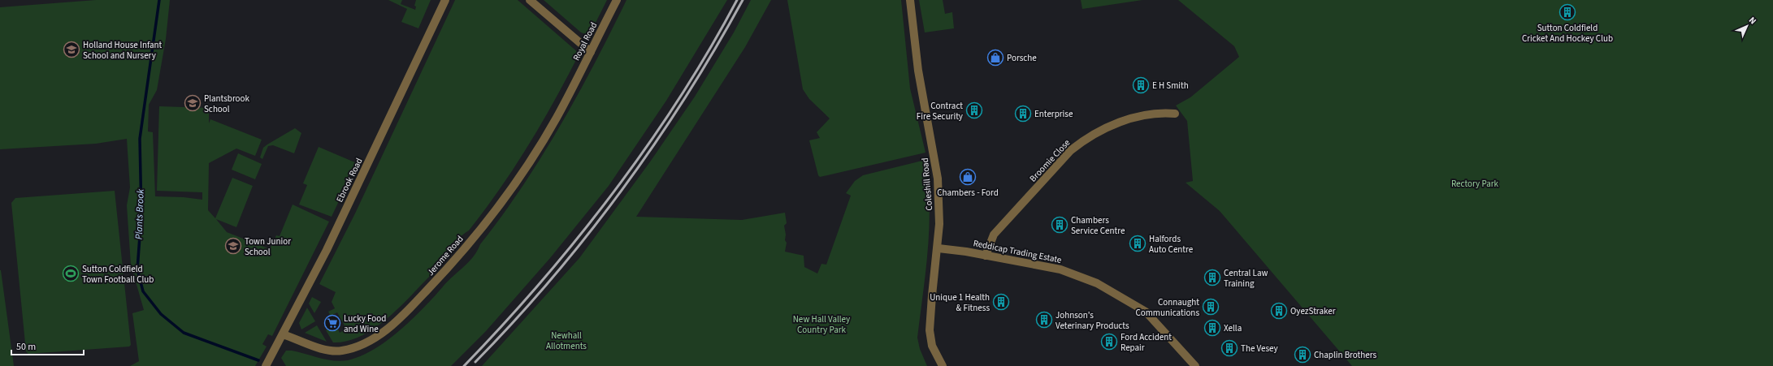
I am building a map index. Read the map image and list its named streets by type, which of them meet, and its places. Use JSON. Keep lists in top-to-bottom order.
{
  "streets": {
    "street": [
      "Royal Road",
      "Broomie Close",
      "Ebrook Road",
      "Coleshill Road",
      "Reddicap Trading Estate",
      "Jerome Road"
    ]
  },
  "crossings": [
    ["Royal Road", "Jerome Road"],
    ["Broomie Close", "Reddicap Trading Estate"],
    ["Ebrook Road", "Jerome Road"],
    ["Coleshill Road", "Reddicap Trading Estate"]
  ],
  "water": ["Plants Brook"],
  "parks": ["Rectory Park", "New Hall Valley Country Park", "Newhall Allotments"],
  "places": {
    "building": [
      "Sutton Coldfield Cricket And Hockey Club",
      "E H Smith",
      "Contract Fire Security",
      "Enterprise",
      "Chambers Service Centre",
      "Halfords Auto Centre",
      "Central Law Training",
      "Unique 1 Health & Fitness",
      "Connaught Communications",
      "OyezStraker",
      "Johnson's Veterinary Products",
      "Xella",
      "Ford Accident Repair",
      "The Vesey",
      "Chaplin Brothers"
    ],
    "school or university": ["Holland House Infant School and Nursery", "Plantsbrook School", "Town Junior School"],
    "shop": ["Porsche", "Chambers - Ford"],
    "sports": ["Sutton Coldfield Town Football Club"],
    "supermarket": ["Lucky Food and Wine"]
  },
  "scale_bar": "50 m",
  "north": "top right"
}
